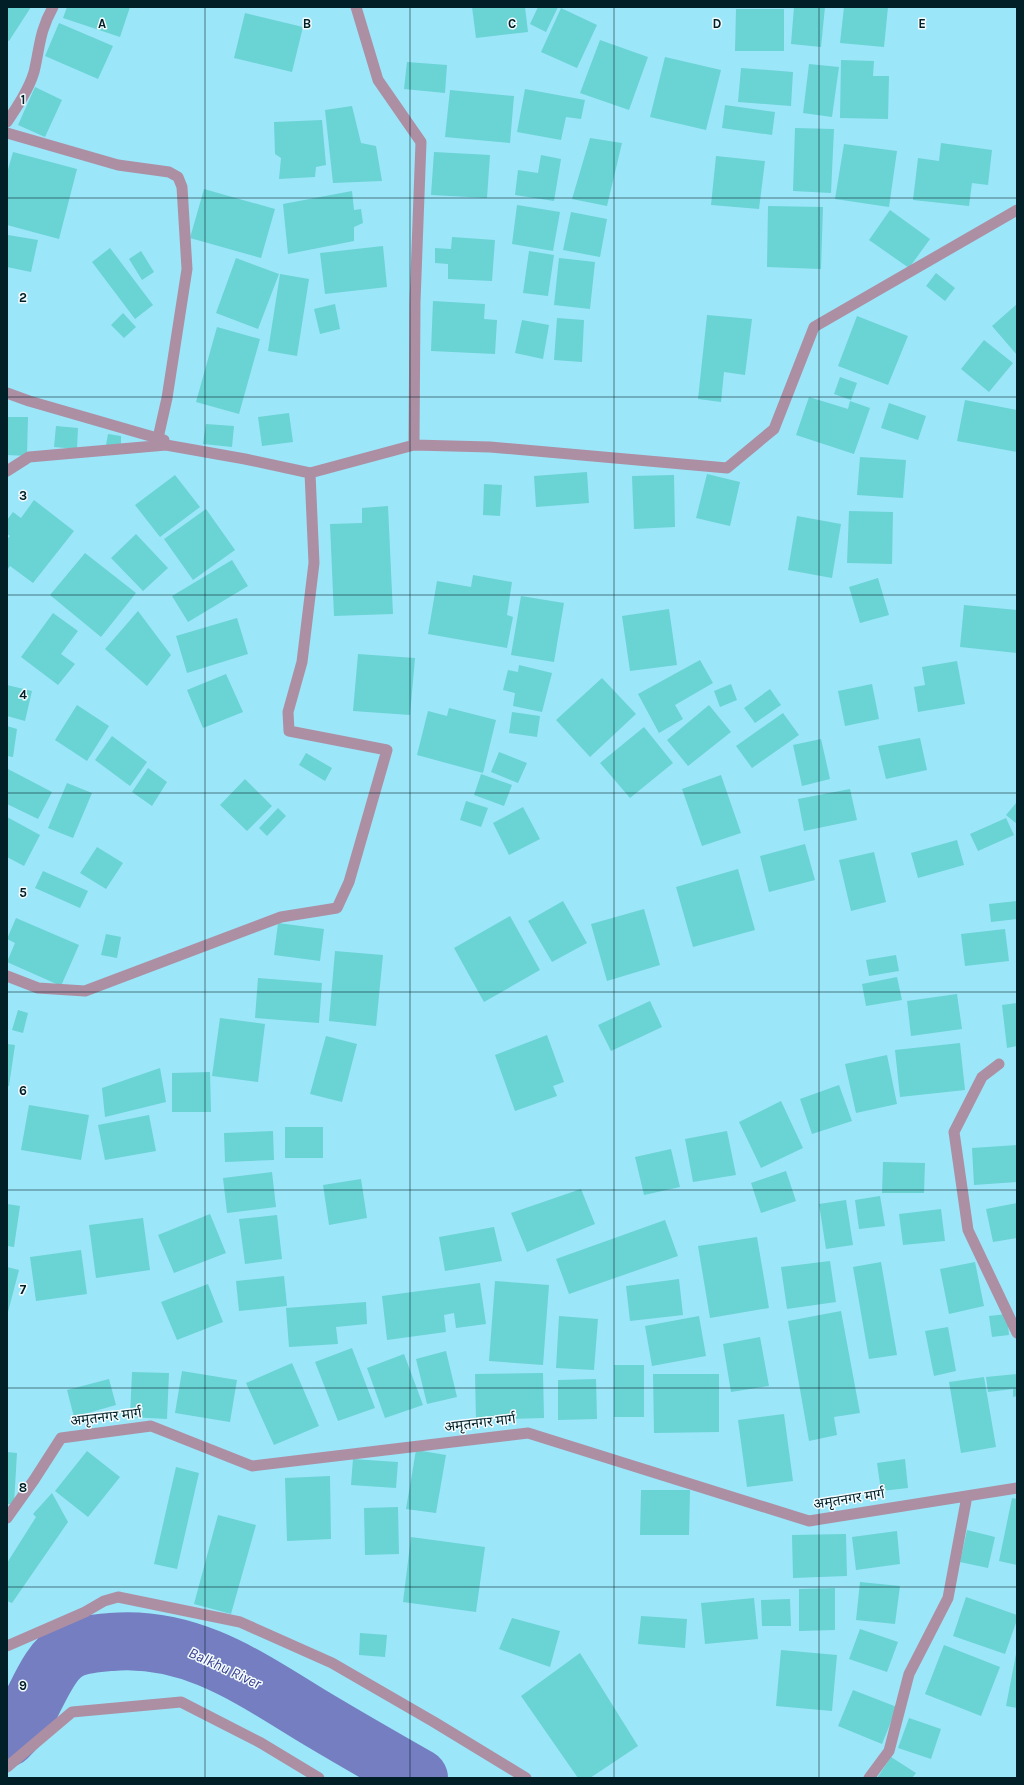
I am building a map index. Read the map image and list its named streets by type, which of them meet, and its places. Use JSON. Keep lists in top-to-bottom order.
{
  "streets": {
    "street": ["अमृतनगर मार्ग"]
  },
  "water": ["Balkhu River"],
  "grid": {
    "columns": [
      "A",
      "B",
      "C",
      "D",
      "E"
    ],
    "rows": [
      "1",
      "2",
      "3",
      "4",
      "5",
      "6",
      "7",
      "8",
      "9"
    ]
  }
}
